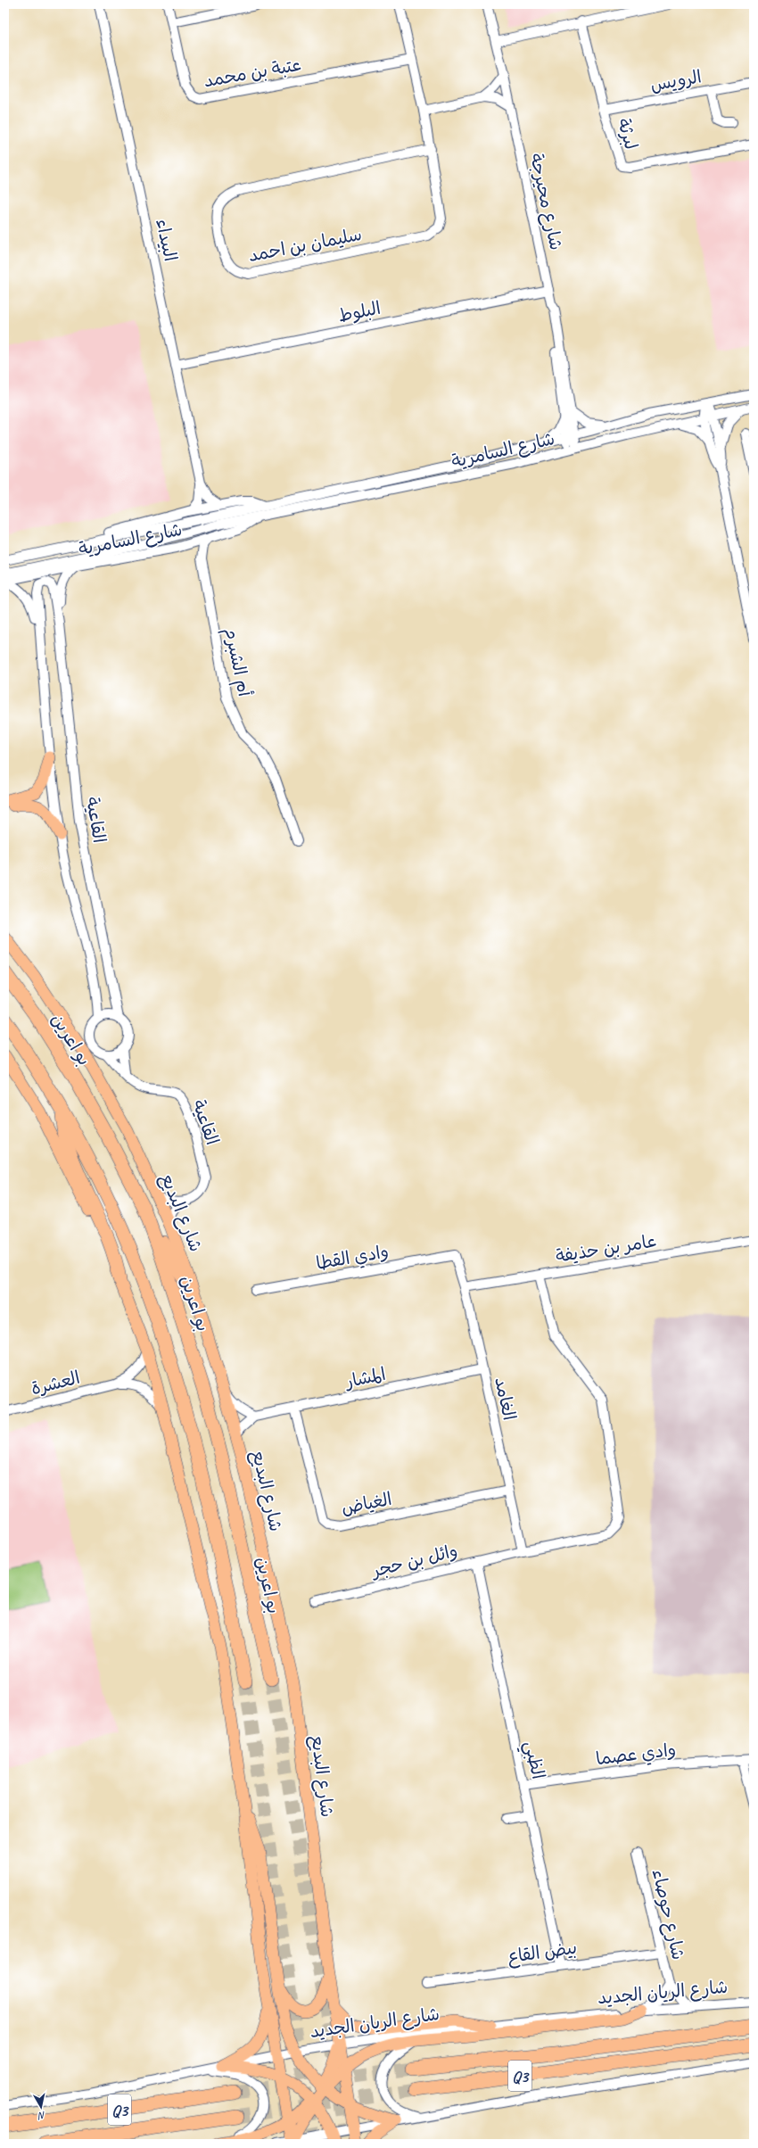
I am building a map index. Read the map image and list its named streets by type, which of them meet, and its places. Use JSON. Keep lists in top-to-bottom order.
{
  "streets": {
    "highway": ["بو اعرين", "Q3"],
    "main road": ["شارع البديع"],
    "street": [
      "عتبة بن محمد",
      "الرويس",
      "لبرثة",
      "شارع محيرجة",
      "البيداء",
      "سليمان بن احمد",
      "البلوط",
      "شارع السامرية",
      "أم الشبرم",
      "القاعية",
      "عامر بن حذيفة",
      "وادي القطا",
      "المشار",
      "العشرة",
      "الغامد",
      "الغياض",
      "وائل بن حجر",
      "وادي عصما",
      "الظبي",
      "شارع حوصاء",
      "بيض القاع",
      "شارع الريان الجديد"
    ]
  },
  "crossings": [
    ["عتبة بن محمد", "سليمان بن احمد"],
    ["الرويس", "لبرثة"],
    ["شارع محيرجة", "البلوط"],
    ["شارع محيرجة", "شارع السامرية"],
    ["البيداء", "البلوط"],
    ["البيداء", "شارع السامرية"],
    ["شارع السامرية", "أم الشبرم"],
    ["شارع السامرية", "القاعية"],
    ["شارع البديع", "شارع الريان الجديد"],
    ["عامر بن حذيفة", "الغامد"],
    ["عامر بن حذيفة", "وائل بن حجر"],
    ["وادي القطا", "الغامد"],
    ["المشار", "الغامد"],
    ["المشار", "الغياض"],
    ["الغامد", "الغياض"],
    ["الغامد", "وائل بن حجر"],
    ["وائل بن حجر", "الظبي"],
    ["وادي عصما", "الظبي"],
    ["الظبي", "بيض القاع"],
    ["شارع حوصاء", "بيض القاع"],
    ["شارع حوصاء", "شارع الريان الجديد"]
  ],
  "north": "bottom"
}
